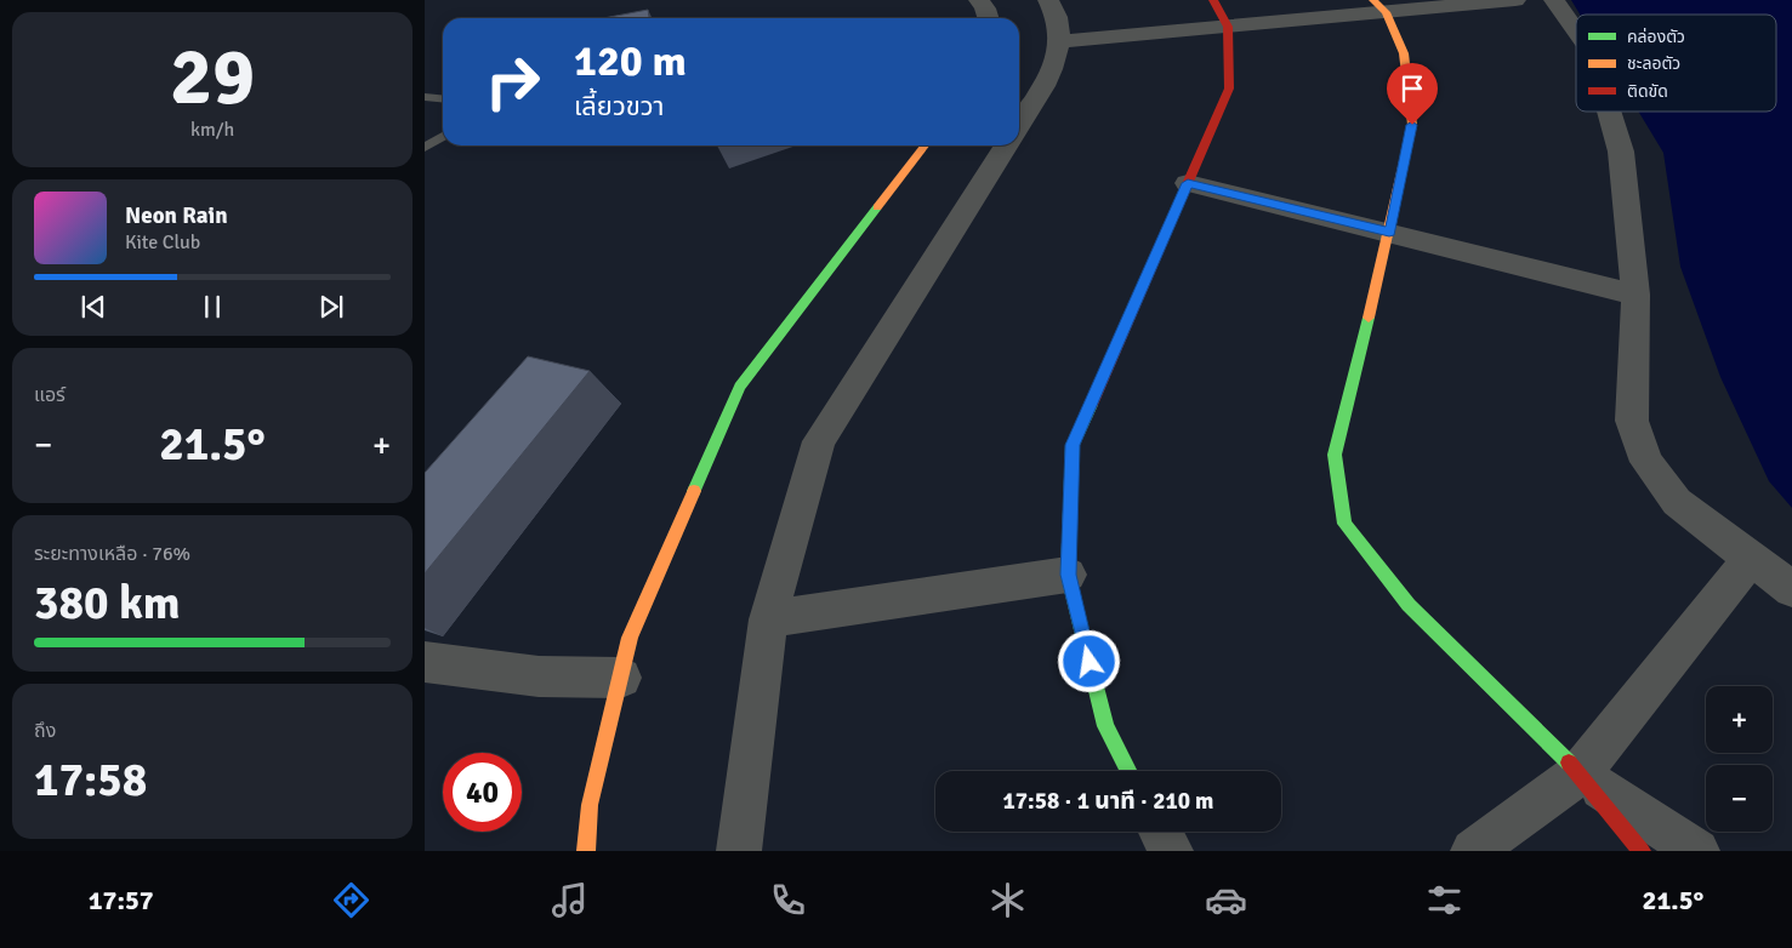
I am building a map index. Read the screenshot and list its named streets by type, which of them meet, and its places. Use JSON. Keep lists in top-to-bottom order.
{
  "legend": ["คล่องตัว", "ชะลอตัว", "ติดขัด"],
  "page": {
    "tile": [
      ["29", "km/h"],
      "แอร์",
      ["ระยะทางเหลือ · 76%", "380 km"],
      ["ถึง", "17:58"]
    ],
    "turn": ["120 m", "เลี้ยวขวา"],
    "song": ["Neon Rain", "Kite Club"],
    "heat": ["−", "21.5°", "+"],
    "map_buttons": ["+", "−"],
    "limit": "40",
    "trip": "17:58 · 1 นาที · 210 m",
    "tabs": ["17:57", "21.5°"]
  }
}
